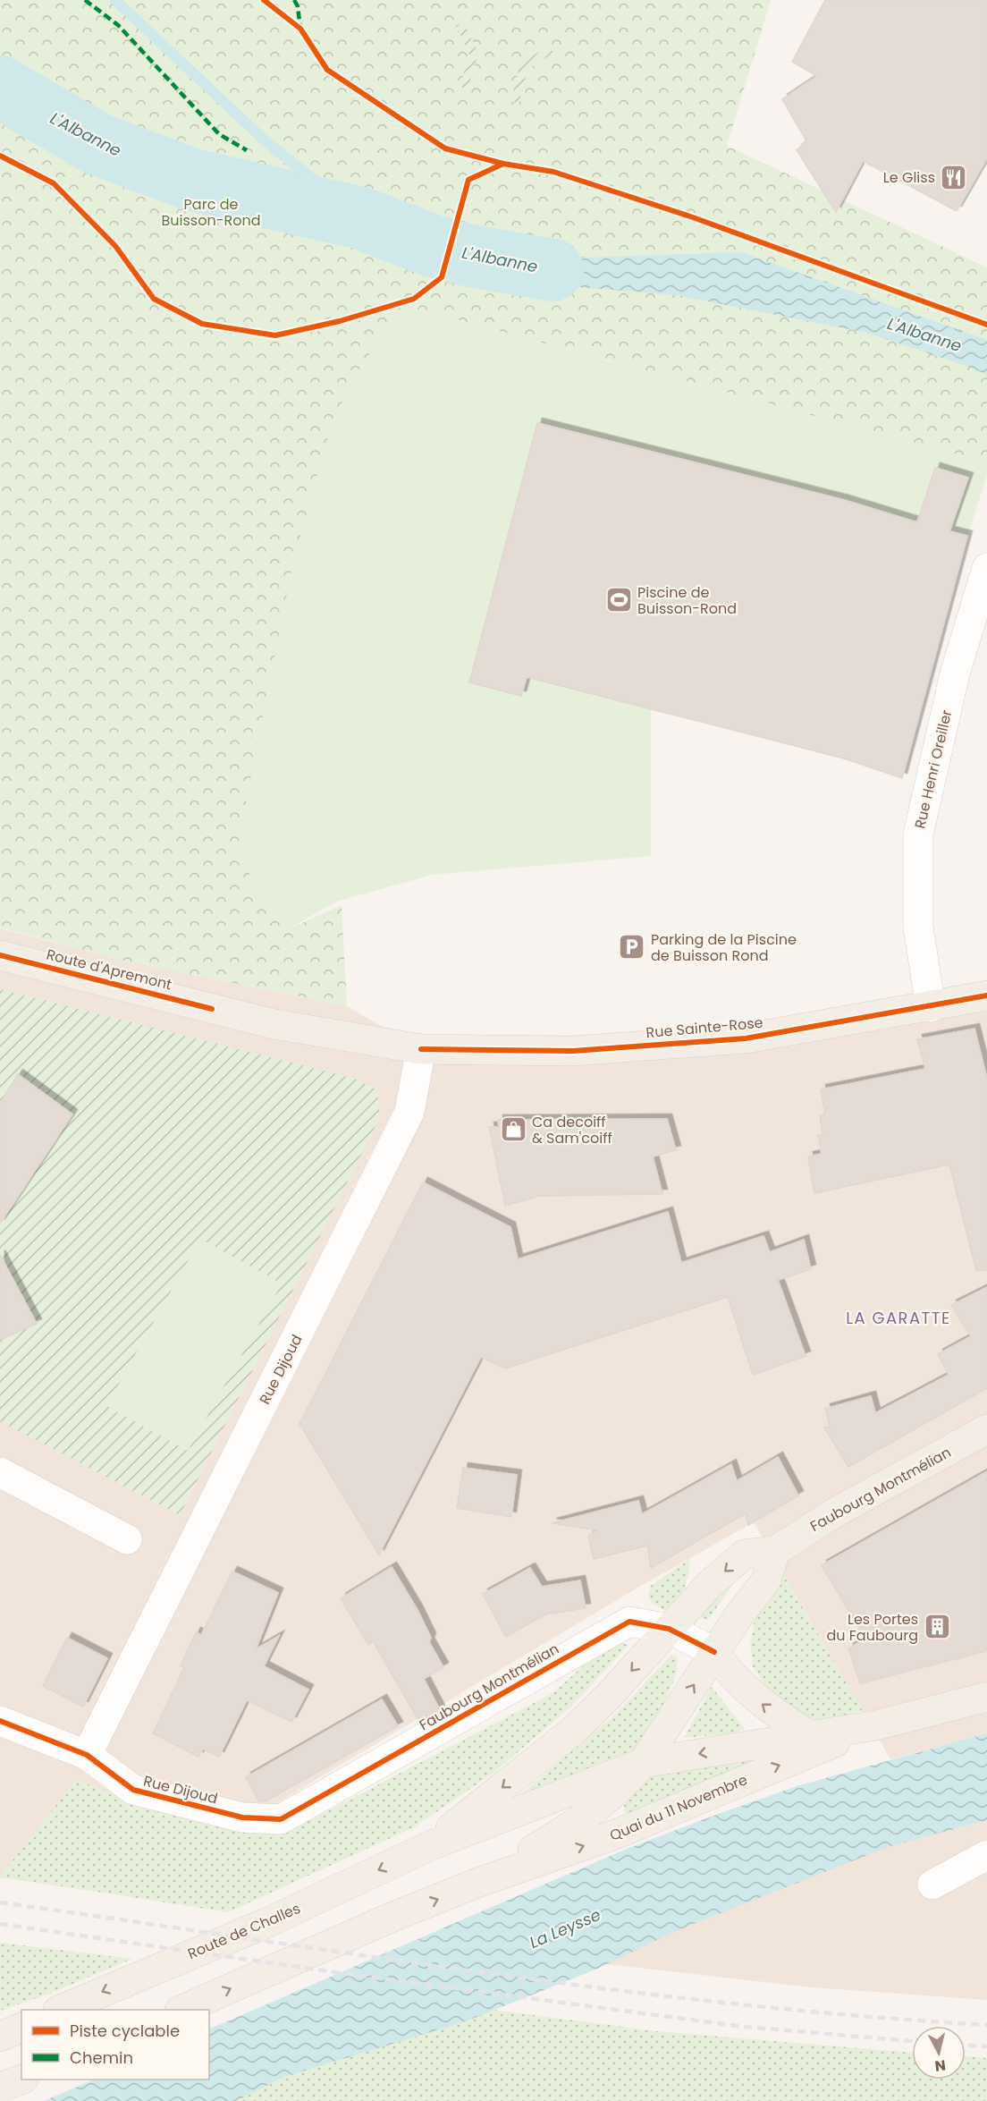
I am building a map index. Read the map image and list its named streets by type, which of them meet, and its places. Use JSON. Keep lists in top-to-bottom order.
{
  "streets": {
    "main road": [
      "Route d'Apremont",
      "Rue Sainte-Rose",
      "Faubourg Montmélian",
      "Quai du 11 Novembre",
      "Route de Challes"
    ],
    "street": ["Rue Henri Oreiller", "Rue Dijoud"]
  },
  "crossings": [
    ["Rue Henri Oreiller", "Rue Sainte-Rose"],
    ["Route d'Apremont", "Rue Sainte-Rose"],
    ["Route d'Apremont", "Rue Dijoud"],
    ["Rue Sainte-Rose", "Rue Dijoud"],
    ["Rue Dijoud", "Faubourg Montmélian"],
    ["Faubourg Montmélian", "Quai du 11 Novembre"],
    ["Faubourg Montmélian", "Route de Challes"],
    ["Quai du 11 Novembre", "Route de Challes"]
  ],
  "one_way": ["Faubourg Montmélian", "Route de Challes"],
  "districts": ["LA GARATTE"],
  "water": ["L'Albanne", "La Leysse"],
  "parks": ["Parc de Buisson-Rond"],
  "places": {
    "restaurant": ["Le Gliss"],
    "sports": ["Piscine de Buisson-Rond"],
    "parking": ["Parking de la Piscine de Buisson Rond"],
    "shop": ["Ca decoiff & Sam'coiff"],
    "building": ["Les Portes du Faubourg"]
  },
  "legend": ["Piste cyclable", "Chemin"],
  "north": "bottom"
}
